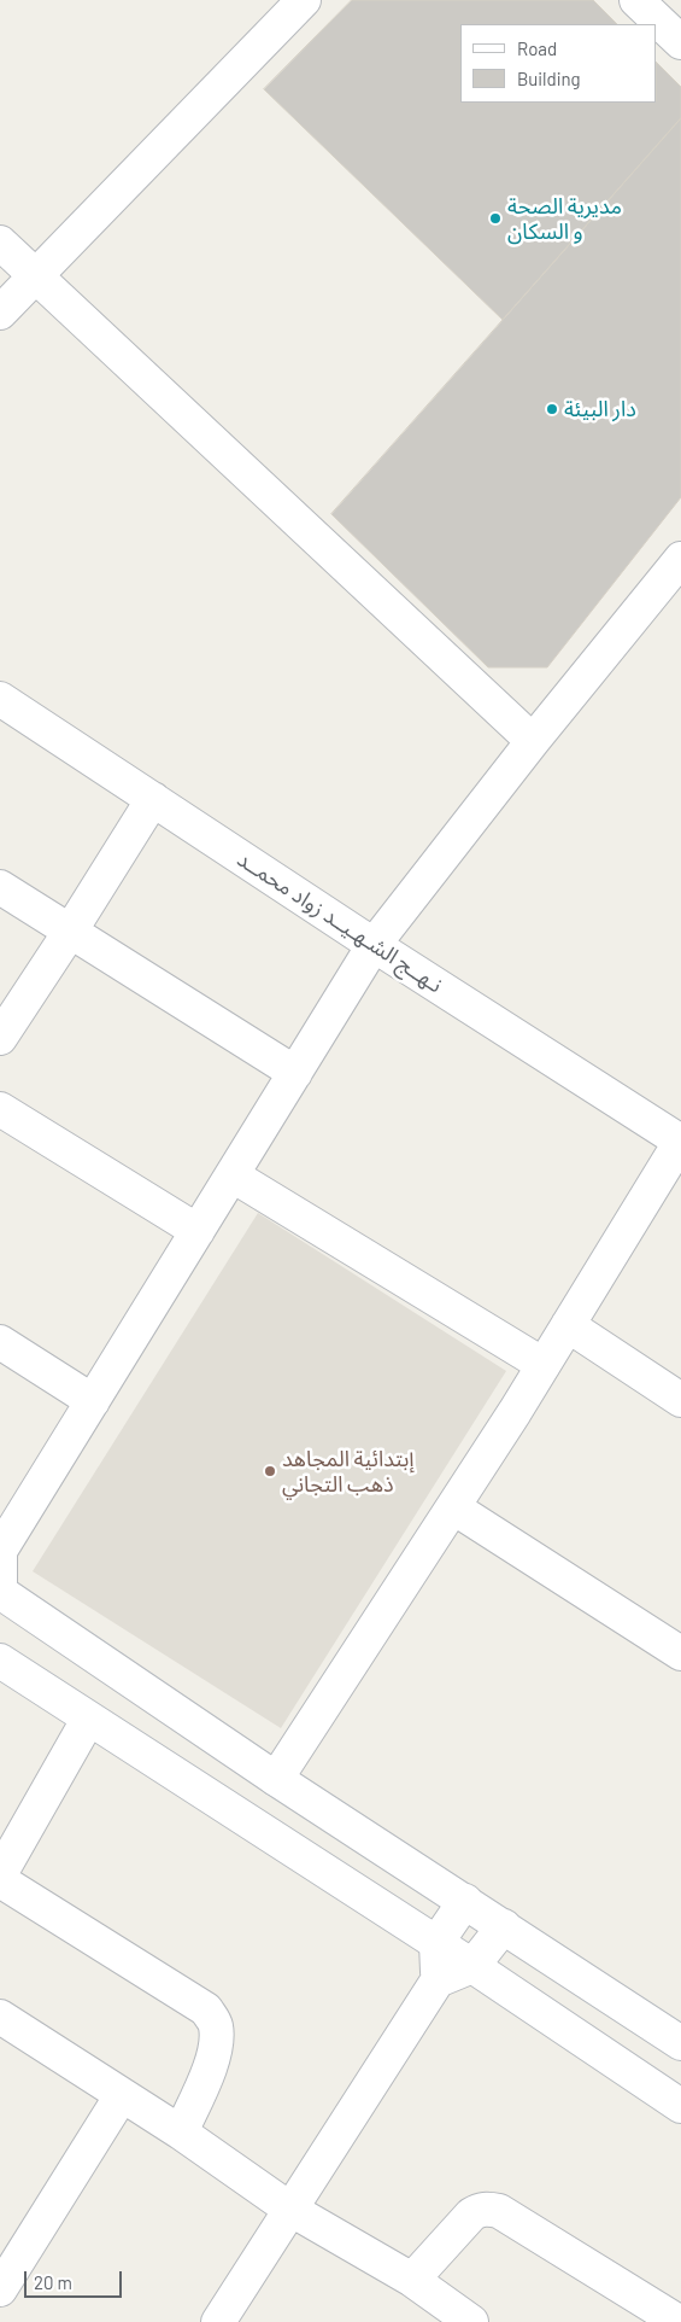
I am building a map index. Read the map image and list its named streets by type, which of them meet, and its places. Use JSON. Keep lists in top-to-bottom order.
{
  "streets": {
    "street": ["نـهــج الشـهـيــد زواد محمــد"]
  },
  "places": ["مديرية الصحة و السكان", "دار البيئة", "إبتدائية المجاهد ذهب التجاني"],
  "legend": ["Road", "Building"],
  "scale_bar": "20 m"
}
